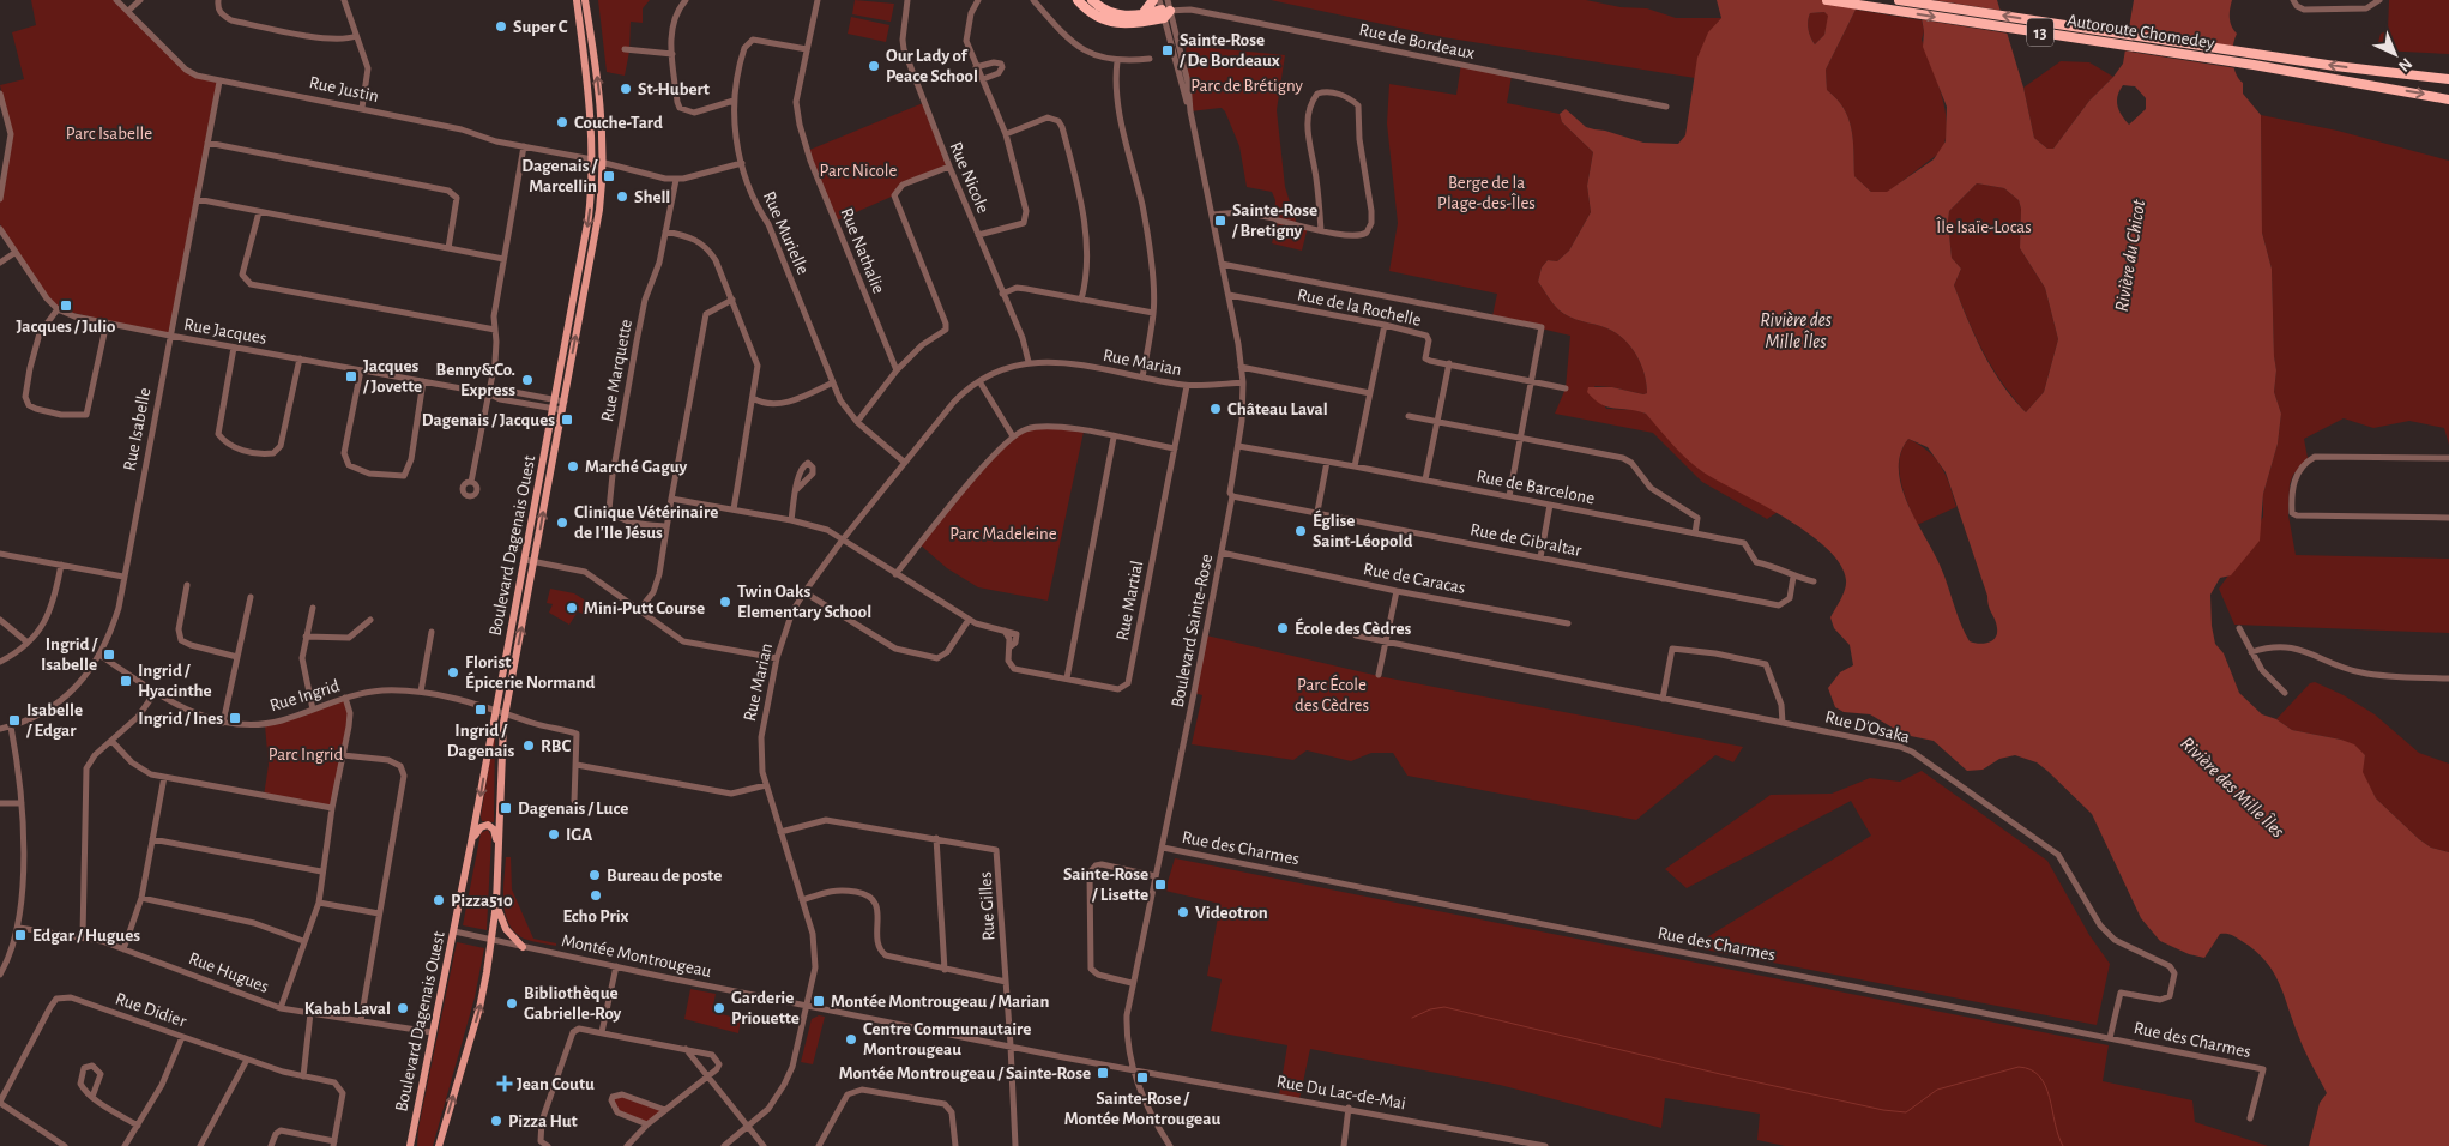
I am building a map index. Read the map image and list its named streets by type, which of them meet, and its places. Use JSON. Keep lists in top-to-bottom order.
{
  "streets": {
    "highway": ["Autoroute Chomedey", "13"],
    "main road": ["Boulevard Dagenais Ouest"],
    "street": [
      "Rue de Bordeaux",
      "Rue Justin",
      "Rue Nicole",
      "Rue Murielle",
      "Rue Nathalie",
      "Rue de la Rochelle",
      "Rue Jacques",
      "Rue Marian",
      "Rue Marquette",
      "Rue Isabelle",
      "Rue de Barcelone",
      "Rue de Gibraltar",
      "Rue de Caracas",
      "Rue Martial",
      "Boulevard Sainte-Rose",
      "Rue Ingrid",
      "Rue D'Osaka",
      "Rue des Charmes",
      "Rue Gilles",
      "Montée Montrougeau",
      "Rue Hugues",
      "Rue Didier",
      "Rue Du Lac-de-Mai"
    ]
  },
  "crossings": [
    ["Rue de Bordeaux", "Boulevard Sainte-Rose"],
    ["Rue Justin", "Rue Isabelle"],
    ["Rue Justin", "Boulevard Dagenais Ouest"],
    ["Rue Nicole", "Rue Marian"],
    ["Rue Murielle", "Rue Nathalie"],
    ["Rue Murielle", "Rue Marian"],
    ["Rue de la Rochelle", "Boulevard Sainte-Rose"],
    ["Rue Jacques", "Rue Isabelle"],
    ["Rue Jacques", "Boulevard Dagenais Ouest"],
    ["Rue Marian", "Rue Martial"],
    ["Rue Marian", "Boulevard Sainte-Rose"],
    ["Rue Marian", "Rue Gilles"],
    ["Rue Marian", "Montée Montrougeau"],
    ["Rue Isabelle", "Rue Ingrid"],
    ["Rue de Barcelone", "Rue de Gibraltar"],
    ["Rue de Barcelone", "Boulevard Sainte-Rose"],
    ["Rue de Gibraltar", "Boulevard Sainte-Rose"],
    ["Boulevard Dagenais Ouest", "Rue Ingrid"],
    ["Boulevard Dagenais Ouest", "Montée Montrougeau"],
    ["Boulevard Dagenais Ouest", "Rue Hugues"],
    ["Rue de Caracas", "Boulevard Sainte-Rose"],
    ["Boulevard Sainte-Rose", "Rue des Charmes"],
    ["Boulevard Sainte-Rose", "Montée Montrougeau"],
    ["Boulevard Sainte-Rose", "Rue Du Lac-de-Mai"],
    ["Rue D'Osaka", "Rue des Charmes"],
    ["Rue Gilles", "Montée Montrougeau"],
    ["Montée Montrougeau", "Rue Du Lac-de-Mai"]
  ],
  "water": ["Rivière du Chicot", "Rivière des Mille Îles"],
  "parks": [
    "Parc de Brétigny",
    "Parc Isabelle",
    "Parc Nicole",
    "Berge de la Plage-des-Îles",
    "Île Isaïe-Locas",
    "Parc Madeleine",
    "Parc École des Cèdres",
    "Parc Ingrid"
  ],
  "places": {
    "other": [
      "Super C",
      "Our Lady of Peace School",
      "St-Hubert",
      "Couche-Tard",
      "Shell",
      "Benny&Co. Express",
      "Château Laval",
      "Marché Gaguy",
      "Clinique Vétérinaire de I'Ile Jésus",
      "Église Saint-Léopold",
      "Twin Oaks Elementary School",
      "Mini-Putt Course",
      "École des Cèdres",
      "Florist Épicerie Normand",
      "RBC",
      "IGA",
      "Bureau de poste",
      "Echo Prix",
      "Pizza510",
      "Videotron",
      "Bibliothèque Gabrielle-Roy",
      "Kabab Laval",
      "Garderie Priouette",
      "Centre Communautaire Montrougeau",
      "Pizza Hut"
    ],
    "transit": [
      "Sainte-Rose / De Bordeaux",
      "Dagenais / Marcellin",
      "Sainte-Rose / Bretigny",
      "Jacques / Julio",
      "Jacques / Jovette",
      "Dagenais / Jacques",
      "Ingrid / Isabelle",
      "Ingrid / Hyacinthe",
      "Ingrid / Dagenais",
      "Ingrid / Ines",
      "Isabelle / Edgar",
      "Dagenais / Luce",
      "Sainte-Rose / Lisette",
      "Edgar / Hugues",
      "Montée Montrougeau / Marian",
      "Montée Montrougeau / Sainte-Rose",
      "Sainte-Rose / Montée Montrougeau"
    ],
    "health": ["Jean Coutu"]
  },
  "north": "bottom right"
}
